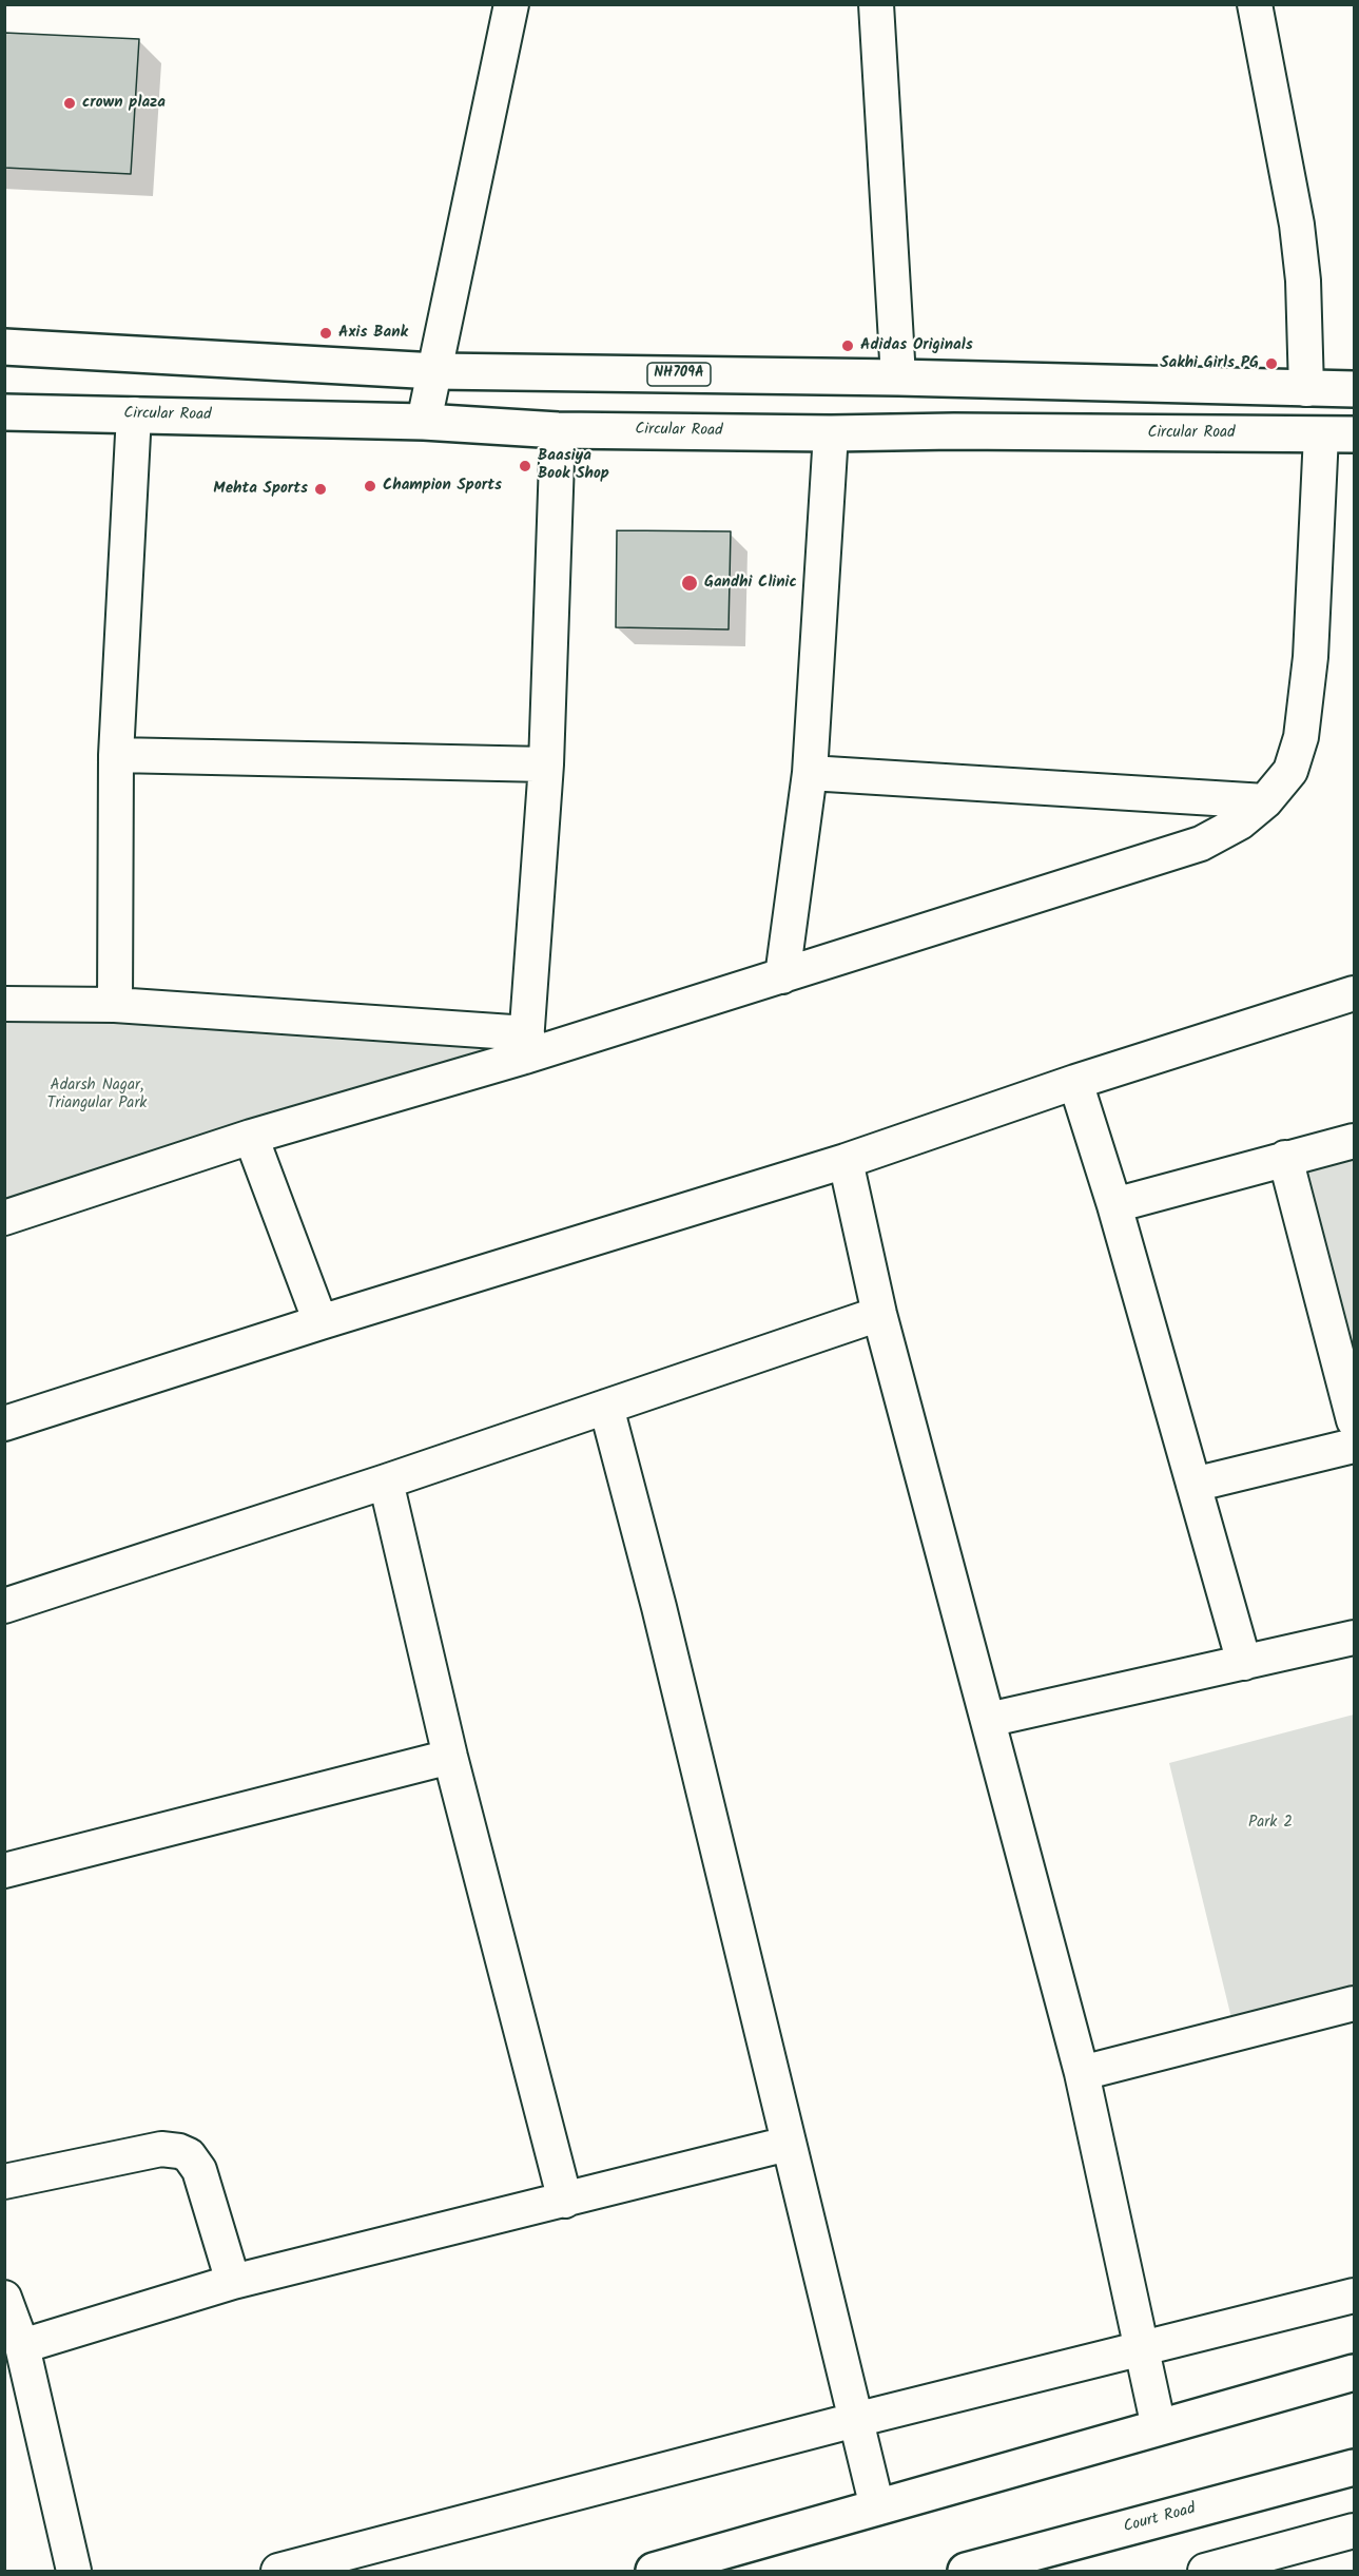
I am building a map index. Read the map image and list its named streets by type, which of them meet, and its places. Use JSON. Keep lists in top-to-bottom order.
{
  "streets": {
    "main road": ["NH709A", "Circular Road", "Court Road"]
  },
  "parks": ["Adarsh Nagar, Triangular Park", "Park 2"],
  "places": [
    "crown plaza",
    "Axis Bank",
    "Adidas Originals",
    "Sakhi Girls PG",
    "Baasiya Book Shop",
    "Champion Sports",
    "Mehta Sports",
    "Gandhi Clinic"
  ]
}
